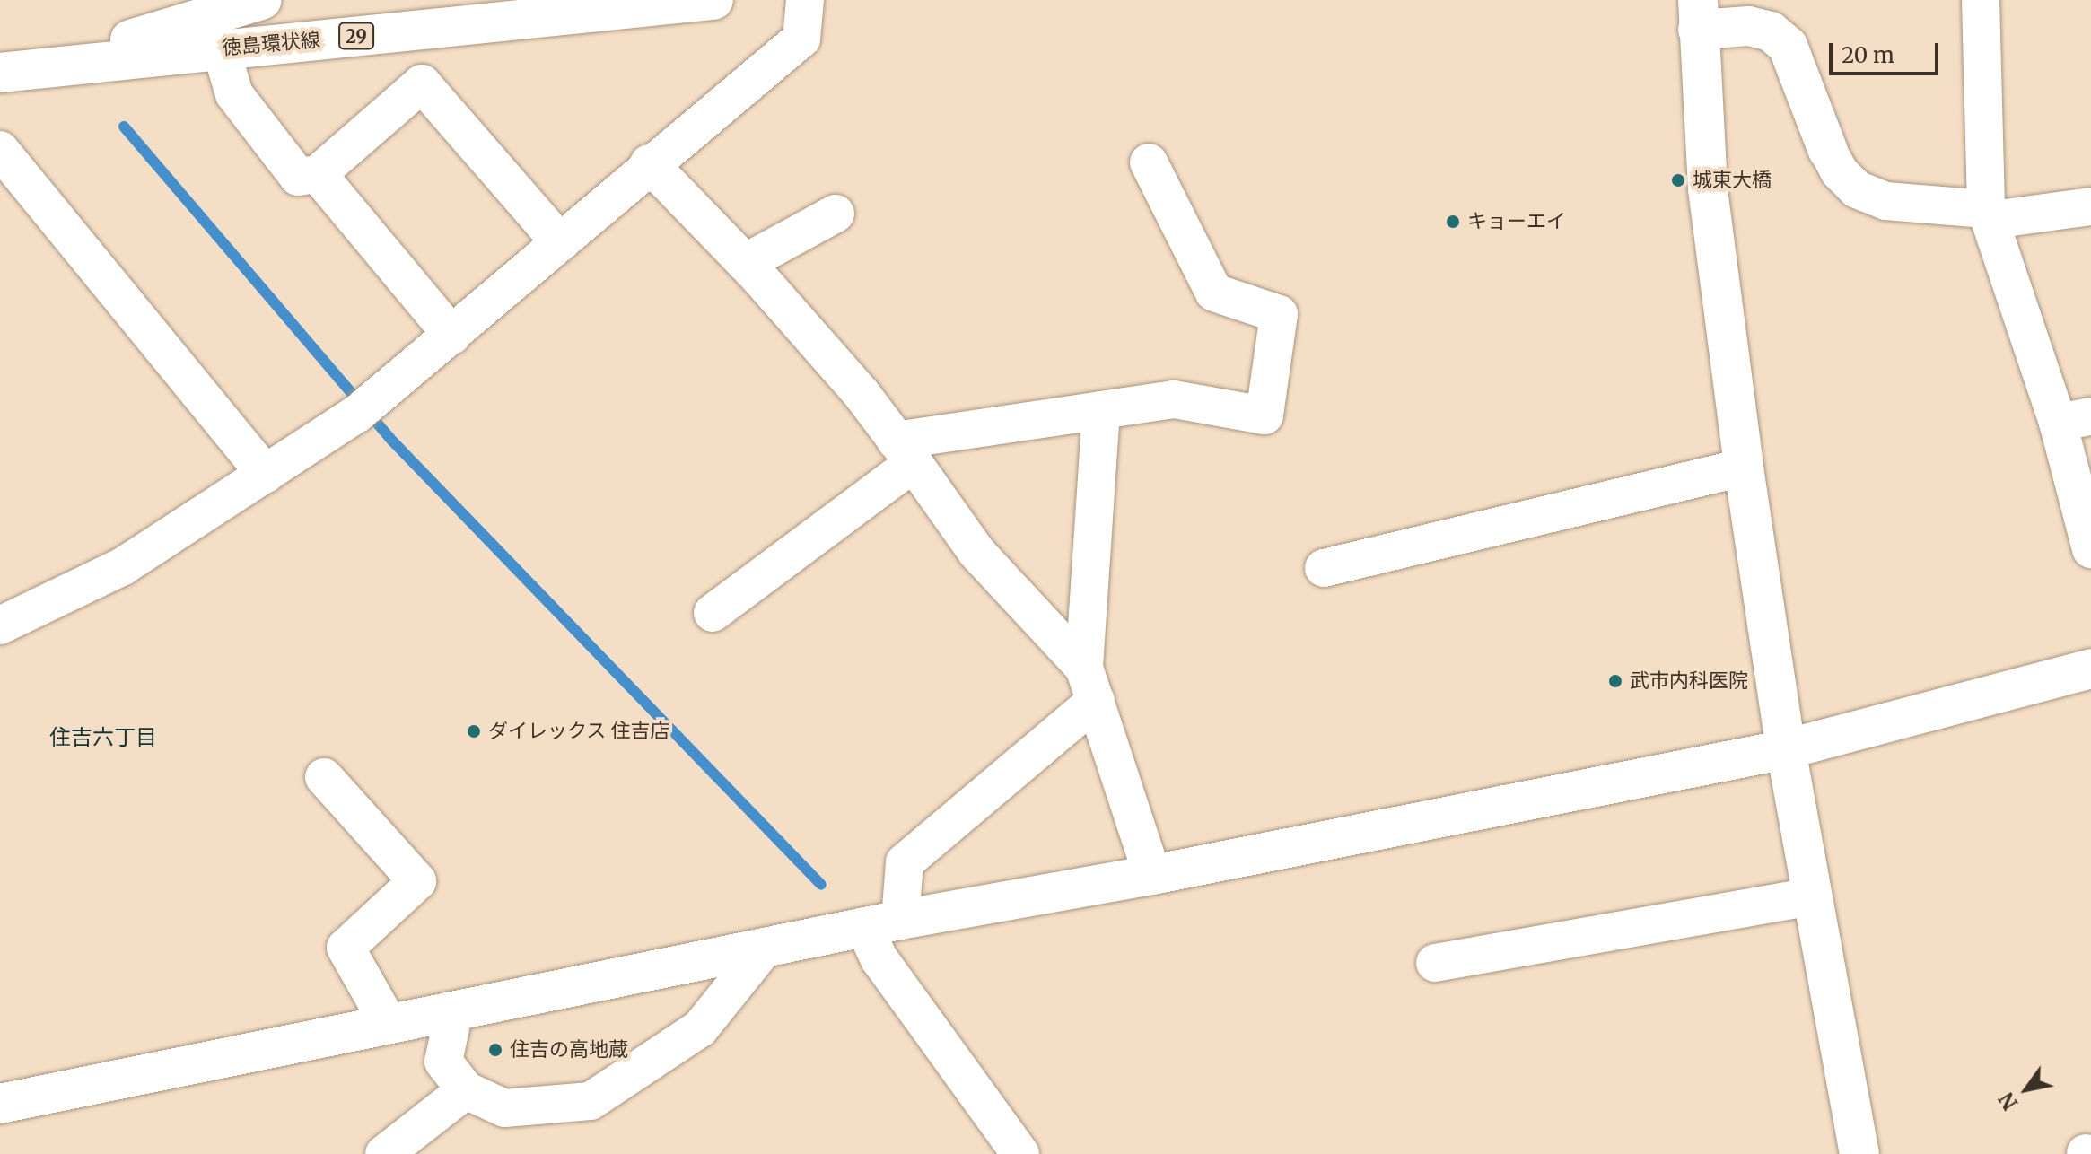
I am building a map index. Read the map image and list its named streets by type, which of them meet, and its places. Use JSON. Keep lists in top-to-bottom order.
{
  "streets": {
    "street": ["29", "徳島環状線"]
  },
  "districts": ["住吉六丁目"],
  "places": [
    "城東大橋",
    "キョーエイ",
    "武市内科医院",
    "ダイレックス 住吉店",
    "住吉の高地蔵"
  ],
  "scale_bar": "20 m",
  "north": "bottom left"
}
